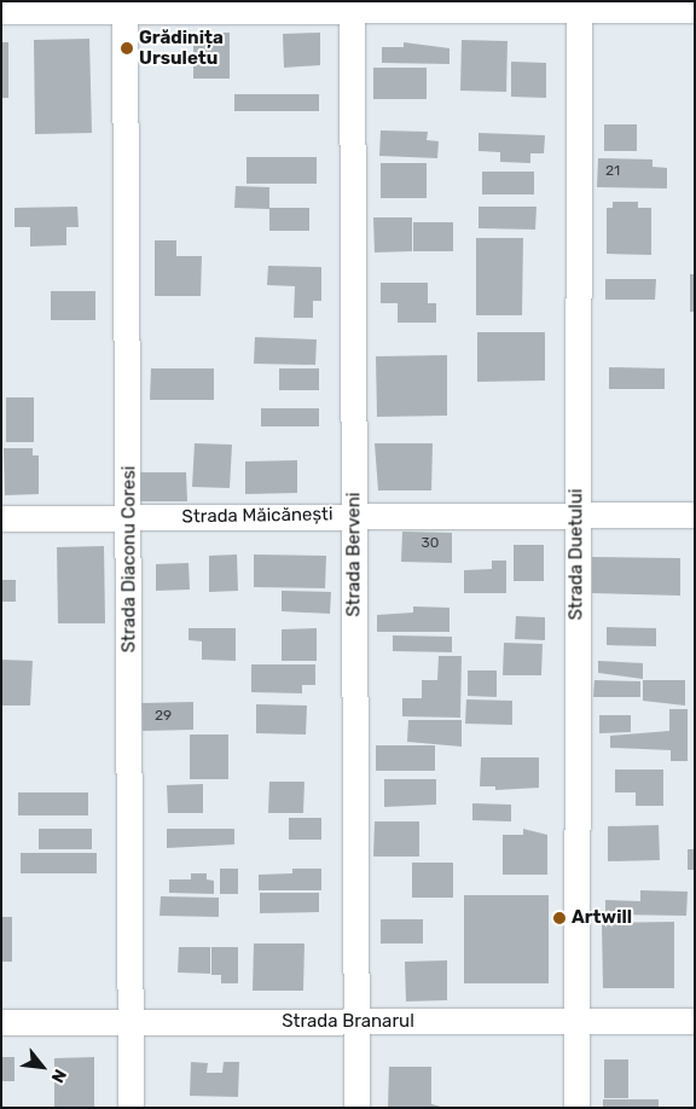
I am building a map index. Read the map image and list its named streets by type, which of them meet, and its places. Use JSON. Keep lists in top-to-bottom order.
{
  "streets": {
    "street": [
      "Strada Măicănești",
      "Strada Berveni",
      "Strada Duetului",
      "Strada Diaconu Coresi",
      "Strada Branarul"
    ]
  },
  "crossings": [
    ["Strada Măicănești", "Strada Berveni"],
    ["Strada Măicănești", "Strada Duetului"],
    ["Strada Măicănești", "Strada Diaconu Coresi"],
    ["Strada Berveni", "Strada Branarul"],
    ["Strada Duetului", "Strada Branarul"],
    ["Strada Diaconu Coresi", "Strada Branarul"]
  ],
  "places": ["Grădinița Ursuletu", "Artwill"],
  "house_numbers": ["21", "30", "29"],
  "north": "bottom right"
}
